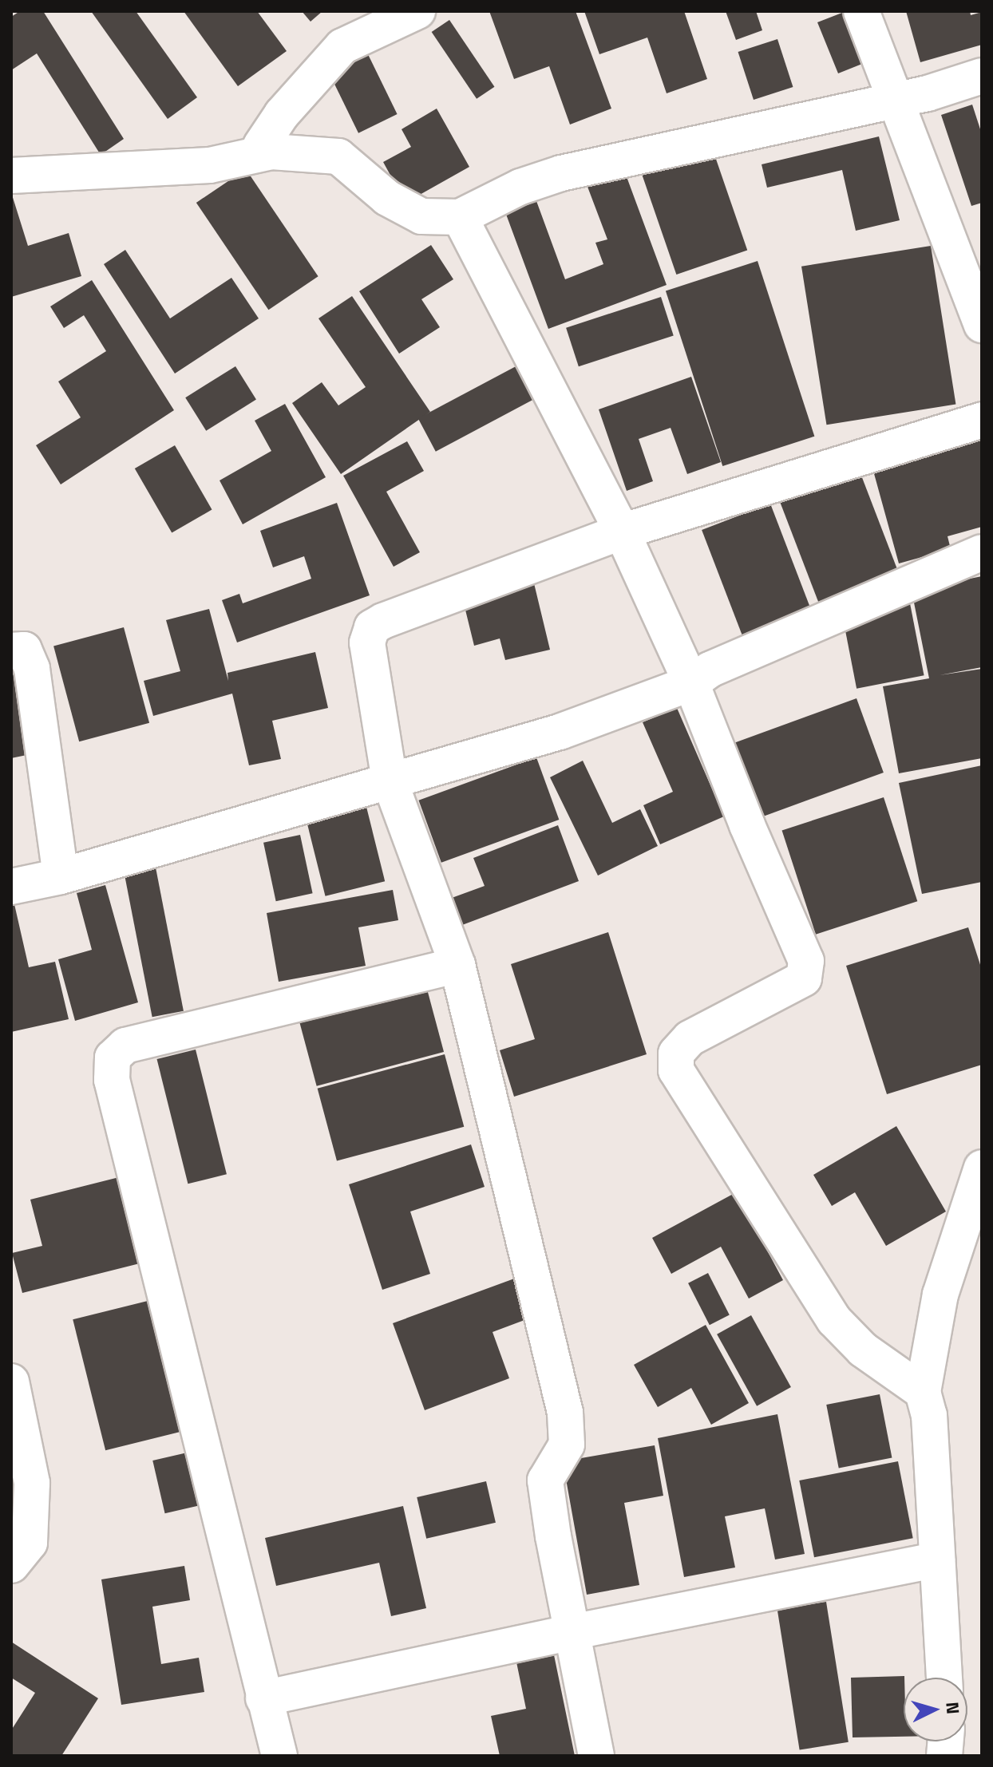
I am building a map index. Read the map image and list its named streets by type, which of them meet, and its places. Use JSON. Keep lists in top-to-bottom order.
{
  "north": "right"
}
